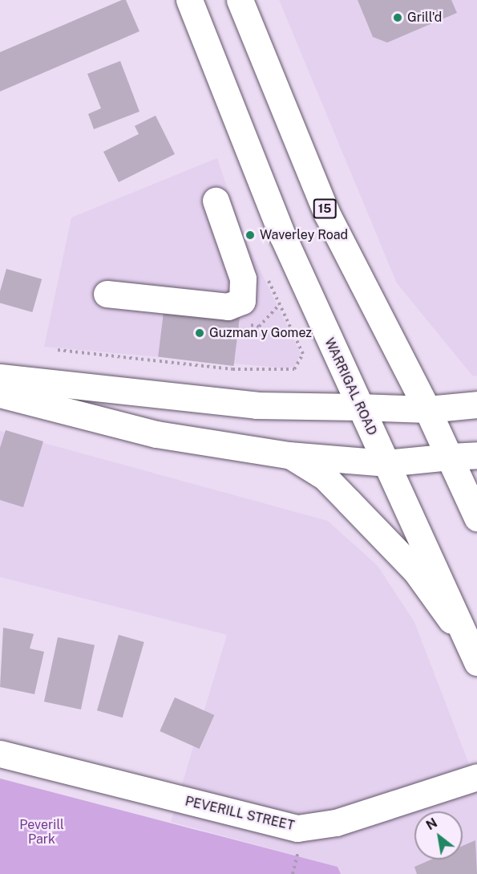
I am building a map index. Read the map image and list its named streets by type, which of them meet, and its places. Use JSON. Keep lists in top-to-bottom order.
{
  "streets": {
    "main road": ["15", "WARRIGAL ROAD", "PEVERILL STREET"]
  },
  "parks": ["Peverill Park"],
  "places": ["Grill'd", "Waverley Road", "Guzman y Gomez"],
  "north": "top left"
}
